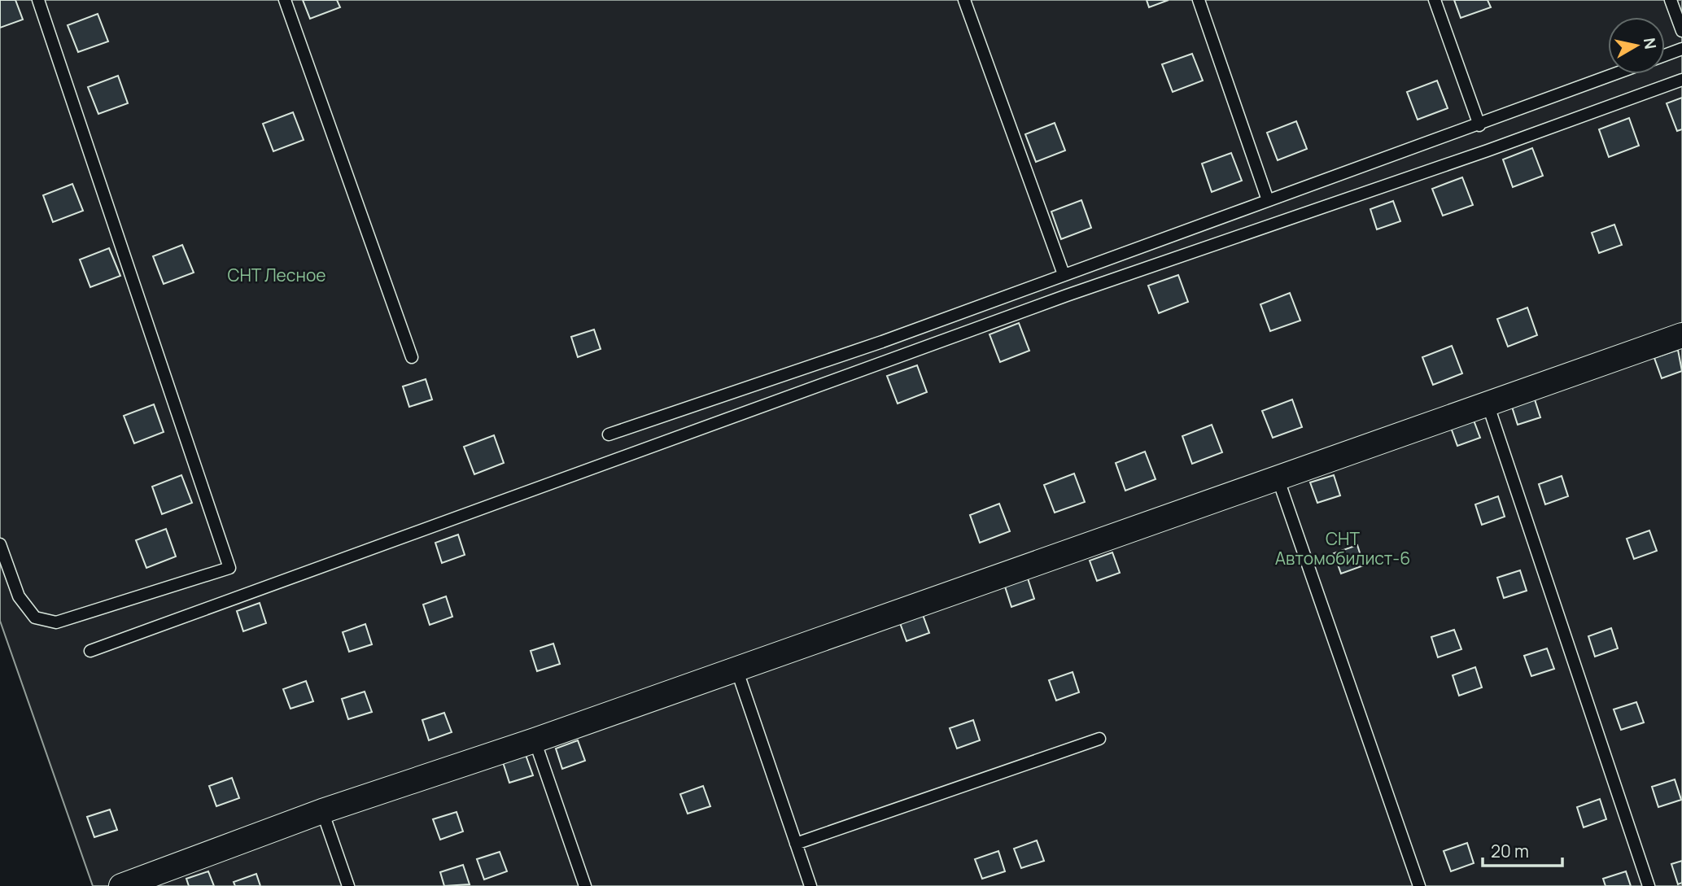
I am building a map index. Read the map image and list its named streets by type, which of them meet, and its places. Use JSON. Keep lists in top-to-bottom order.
{
  "parks": ["СНТ Лесное", "СНТ Автомобилист-6"],
  "scale_bar": "20 m",
  "north": "right"
}
